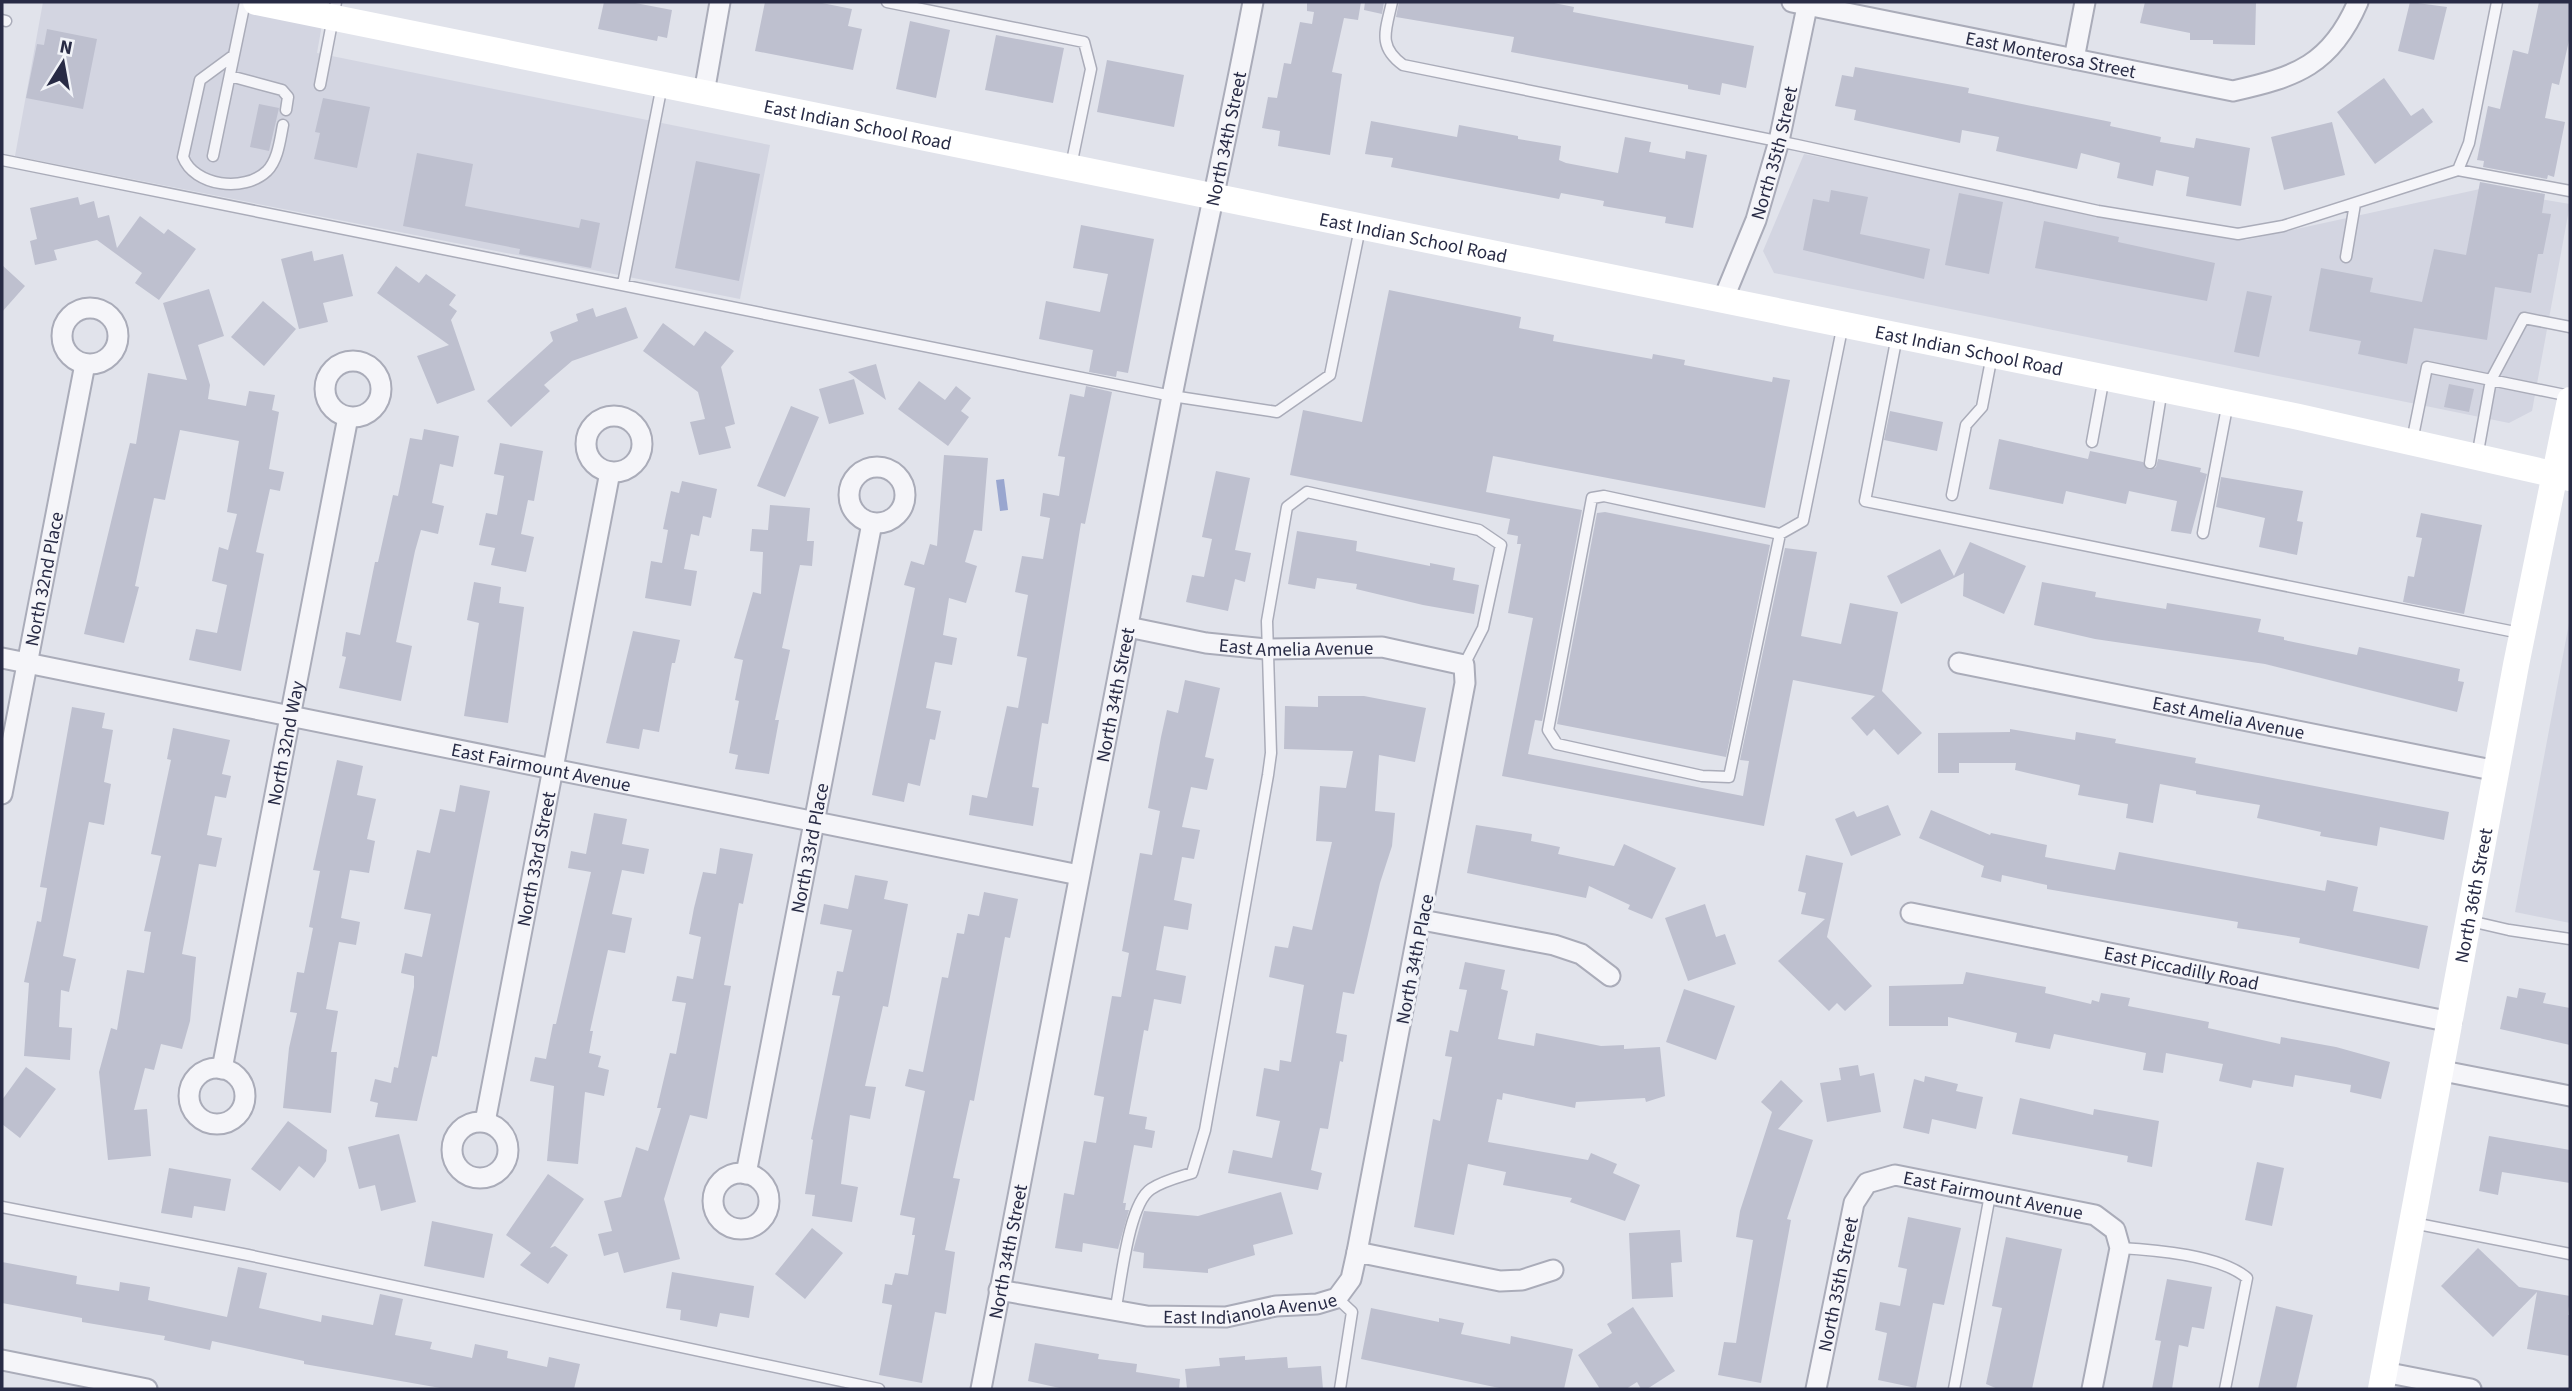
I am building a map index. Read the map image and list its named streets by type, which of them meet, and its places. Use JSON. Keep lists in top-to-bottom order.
{
  "streets": {
    "main road": ["East Indian School Road", "North 36th Street"],
    "street": [
      "East Monterosa Street",
      "North 34th Street",
      "North 35th Street",
      "North 32nd Place",
      "East Amelia Avenue",
      "North 32nd Way",
      "East Fairmount Avenue",
      "North 33rd Place",
      "North 33rd Street",
      "North 34th Place",
      "East Piccadilly Road",
      "East Indianola Avenue"
    ]
  },
  "crossings": [
    ["East Monterosa Street", "North 35th Street"],
    ["East Indian School Road", "North 34th Street"],
    ["East Indian School Road", "North 35th Street"],
    ["East Indian School Road", "North 36th Street"],
    ["North 34th Street", "East Amelia Avenue"],
    ["North 34th Street", "East Fairmount Avenue"],
    ["North 34th Street", "East Indianola Avenue"],
    ["North 35th Street", "East Fairmount Avenue"],
    ["North 32nd Place", "East Fairmount Avenue"],
    ["East Amelia Avenue", "North 36th Street"],
    ["East Amelia Avenue", "North 34th Place"],
    ["North 32nd Way", "East Fairmount Avenue"],
    ["East Fairmount Avenue", "North 33rd Place"],
    ["East Fairmount Avenue", "North 33rd Street"],
    ["North 36th Street", "East Piccadilly Road"],
    ["North 34th Place", "East Indianola Avenue"]
  ],
  "north": "top"
}
